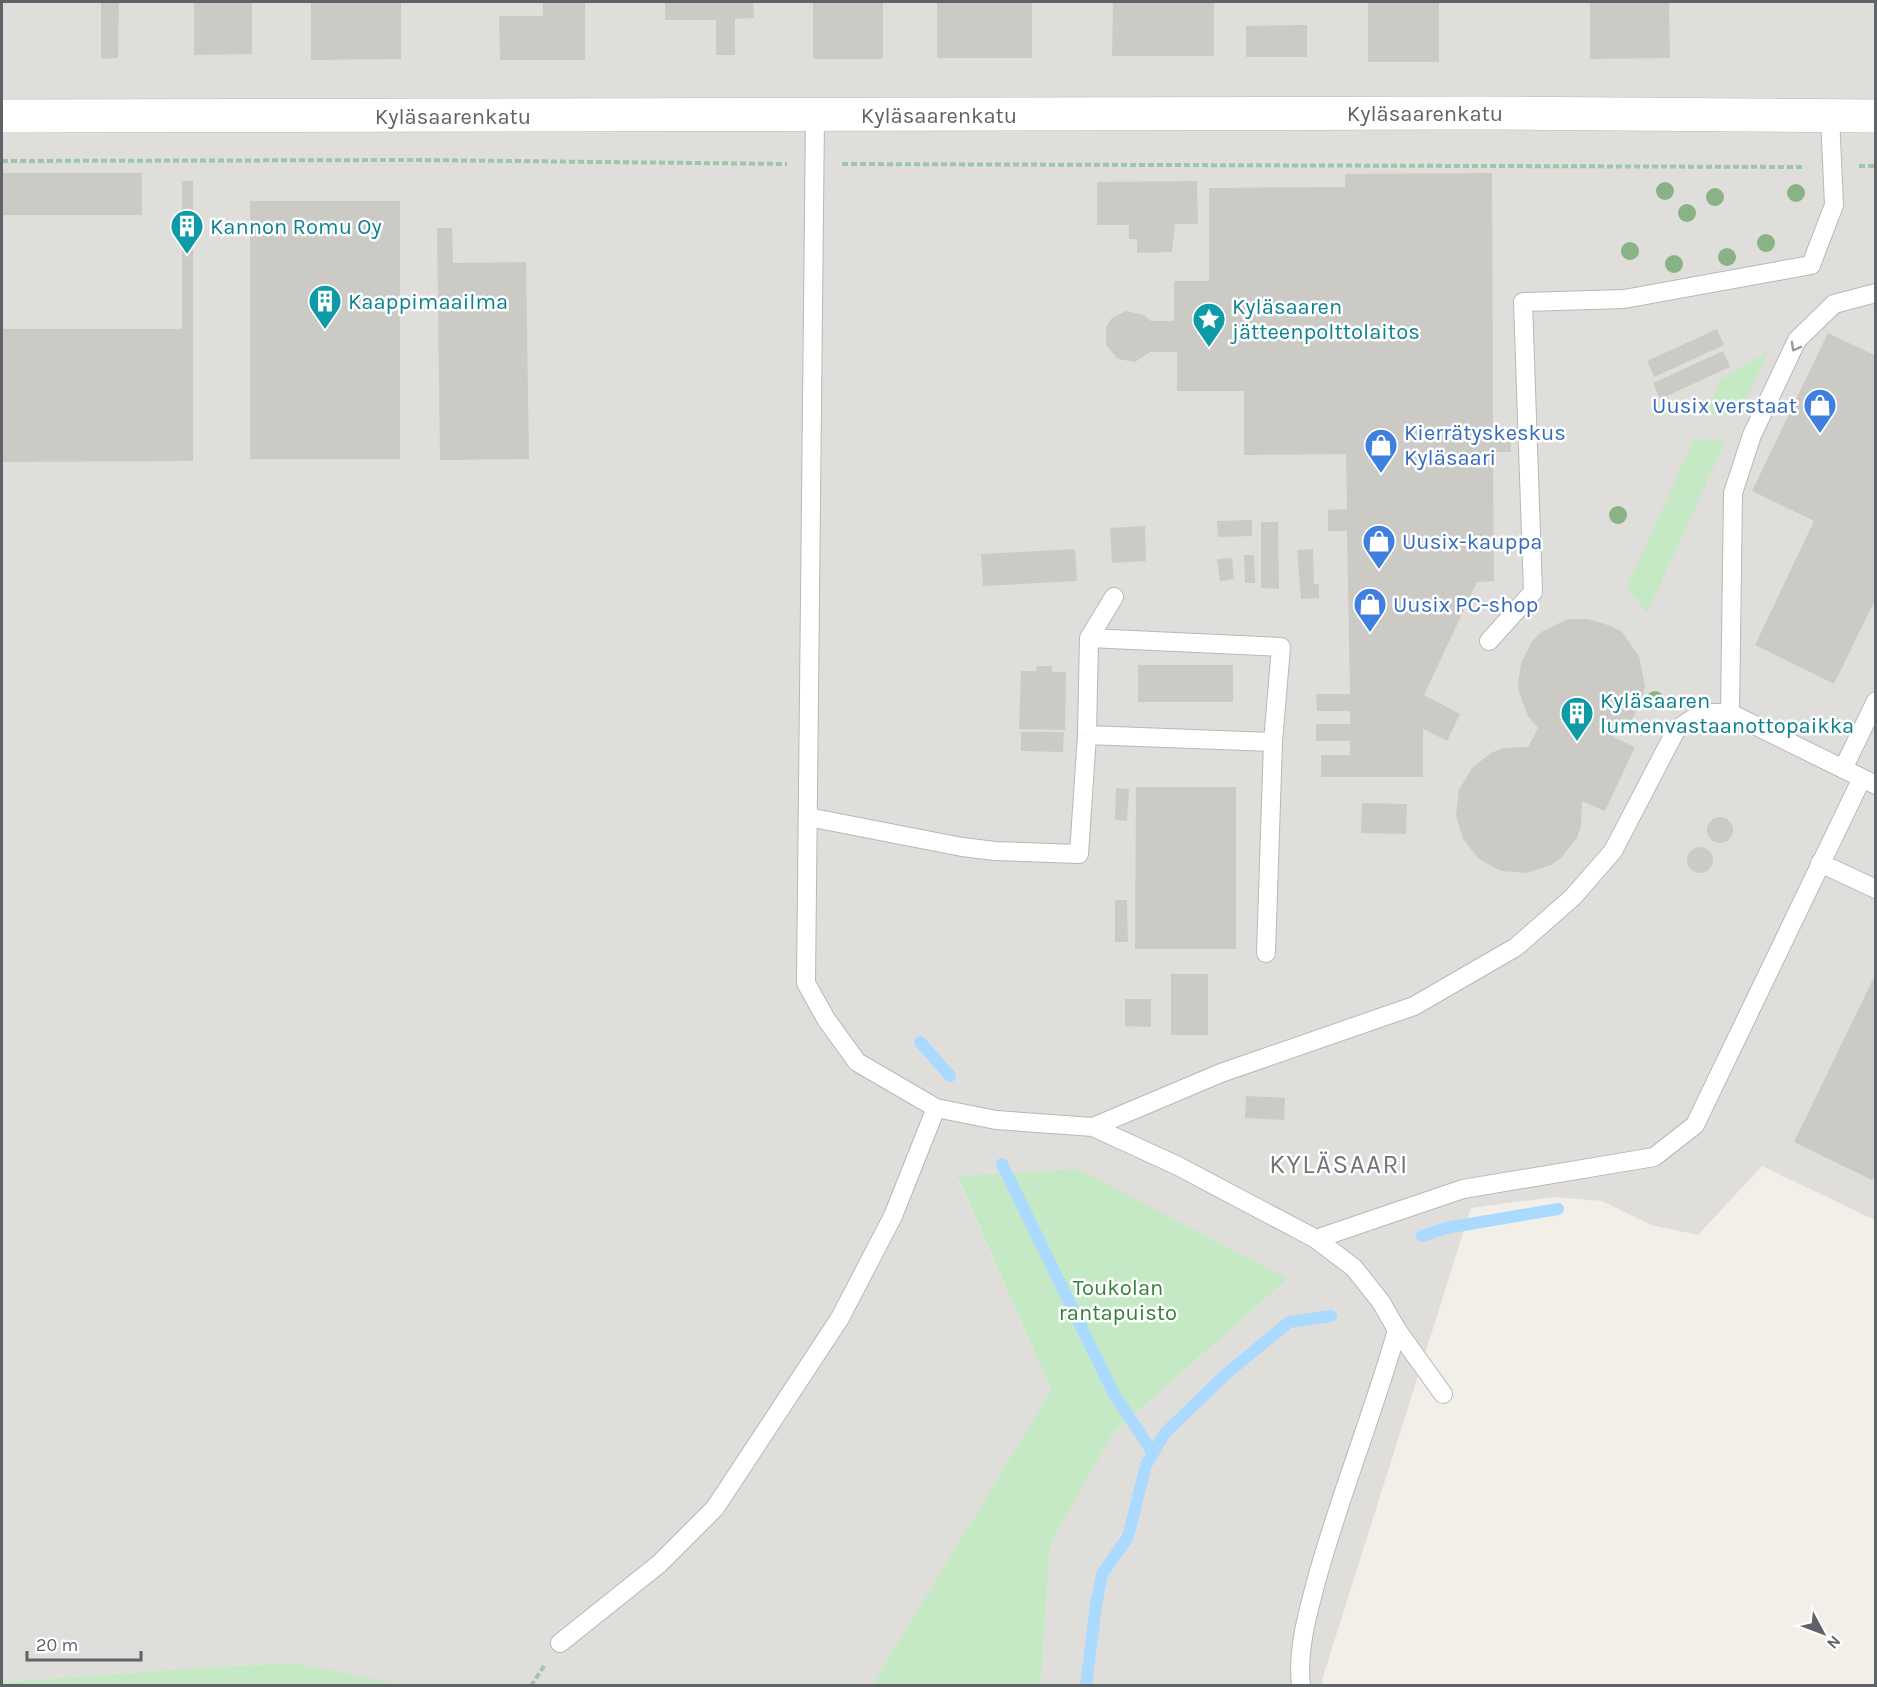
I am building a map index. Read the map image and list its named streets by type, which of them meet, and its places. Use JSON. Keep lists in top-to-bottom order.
{
  "streets": {
    "street": ["Kyläsaarenkatu"]
  },
  "districts": ["KYLÄSAARI"],
  "parks": ["Toukolan rantapuisto"],
  "places": {
    "building": ["Kannon Romu Oy", "Kaappimaailma", "Kyläsaaren lumenvastaanottopaikka"],
    "place": ["Kyläsaaren jätteenpolttolaitos"],
    "shop": [
      "Uusix verstaat",
      "Kierrätyskeskus Kyläsaari",
      "Uusix-kauppa",
      "Uusix PC-shop"
    ]
  },
  "scale_bar": "20 m",
  "north": "bottom right"
}
